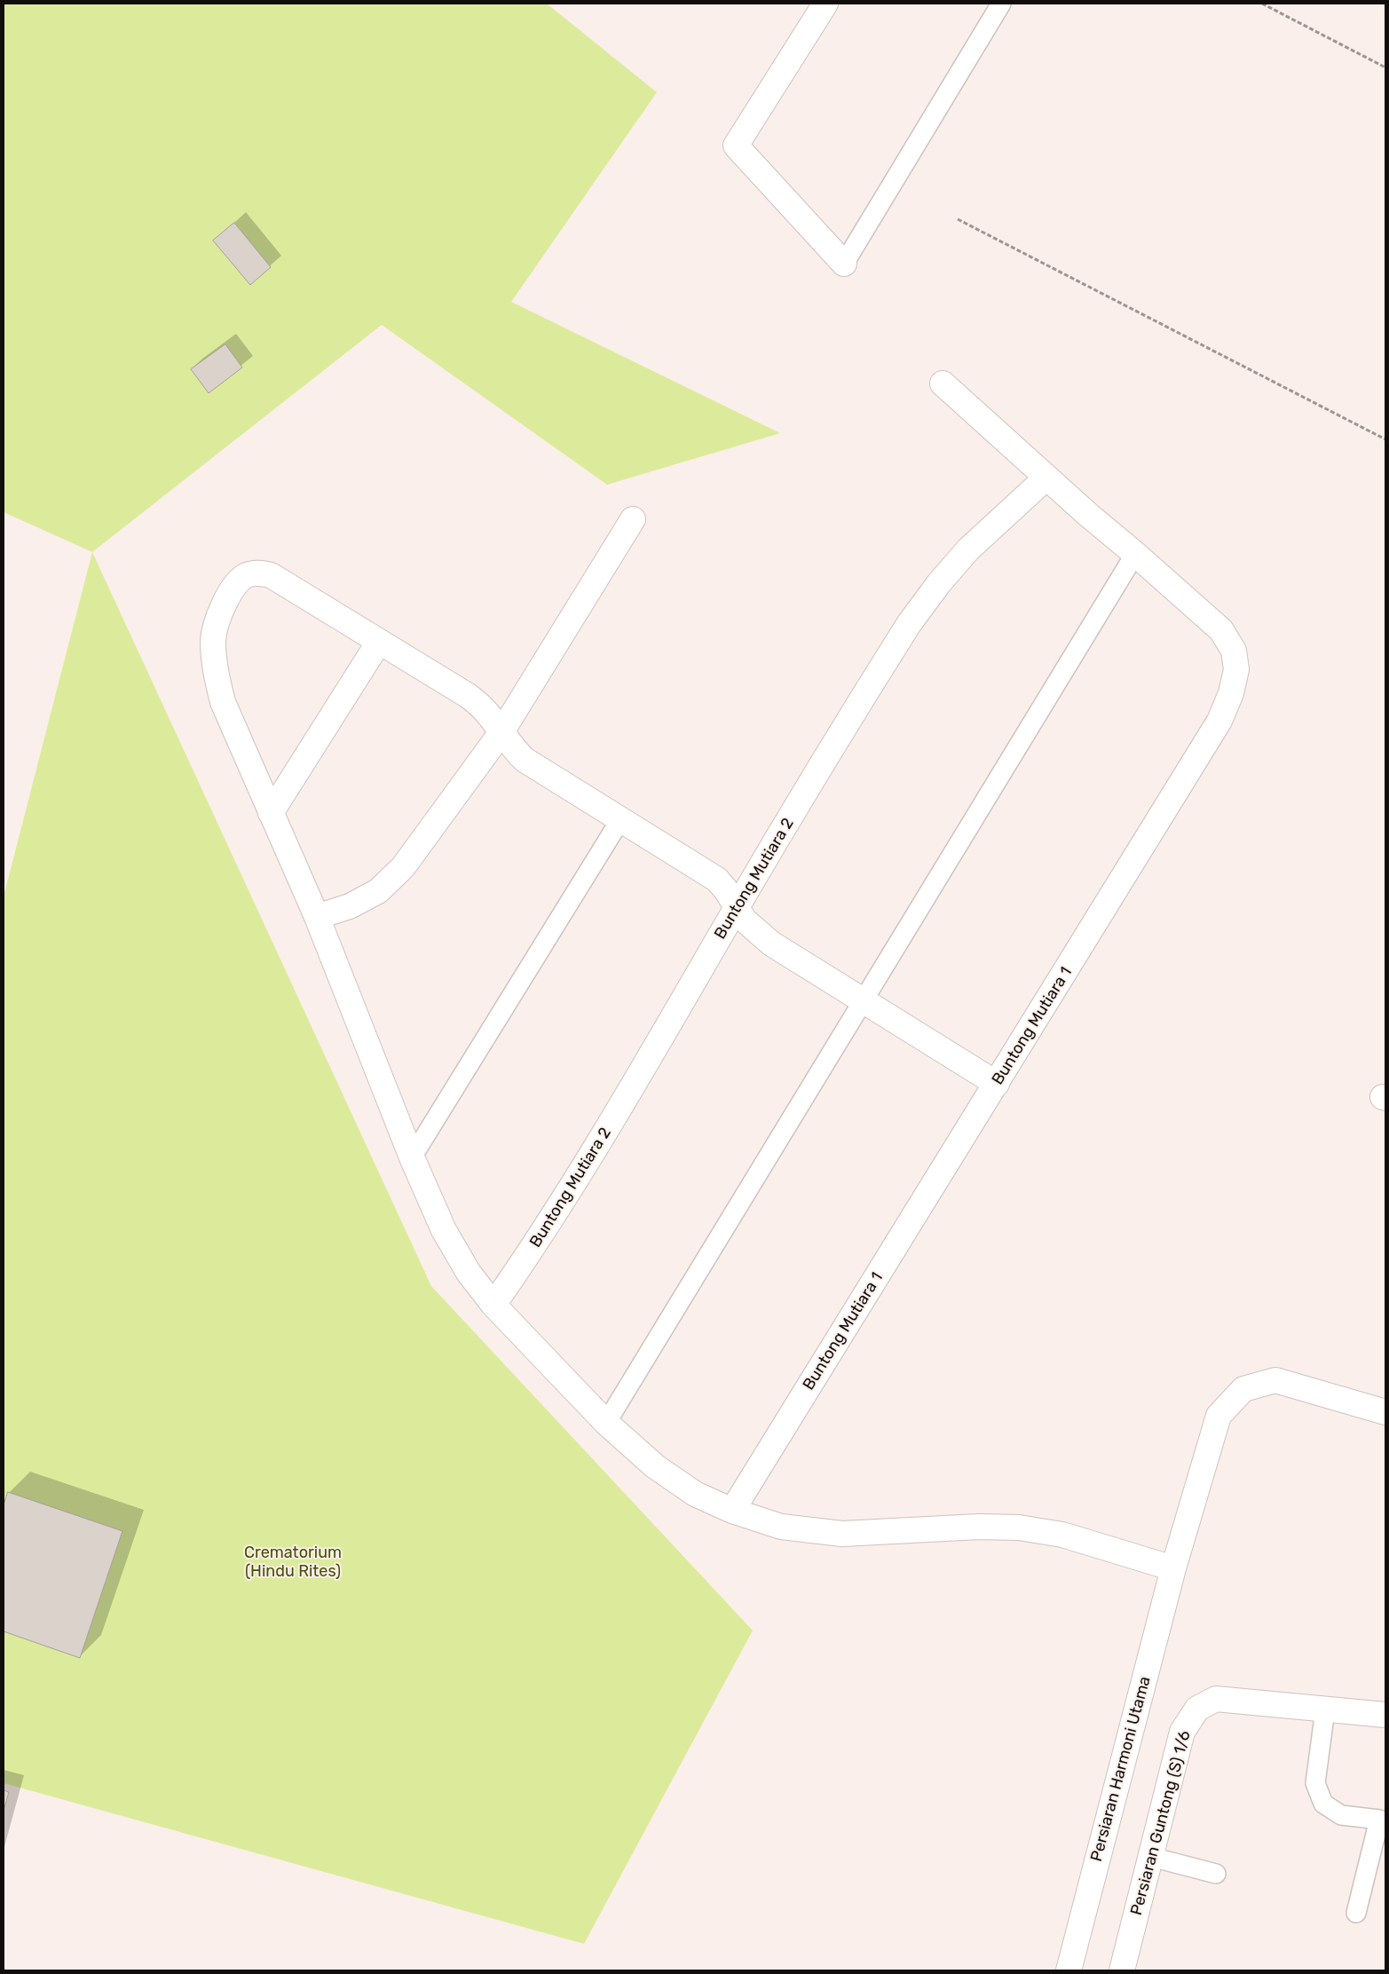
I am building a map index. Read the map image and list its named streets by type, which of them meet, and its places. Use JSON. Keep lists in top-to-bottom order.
{
  "streets": {
    "street": [
      "Buntong Mutiara 2",
      "Buntong Mutiara 1",
      "Persiaran Harmoni Utama",
      "Persiaran Guntong (S) 1/6"
    ]
  },
  "crossings": [
    ["Buntong Mutiara 2", "Buntong Mutiara 1"]
  ],
  "parks": ["Crematorium (Hindu Rites)"]
}
